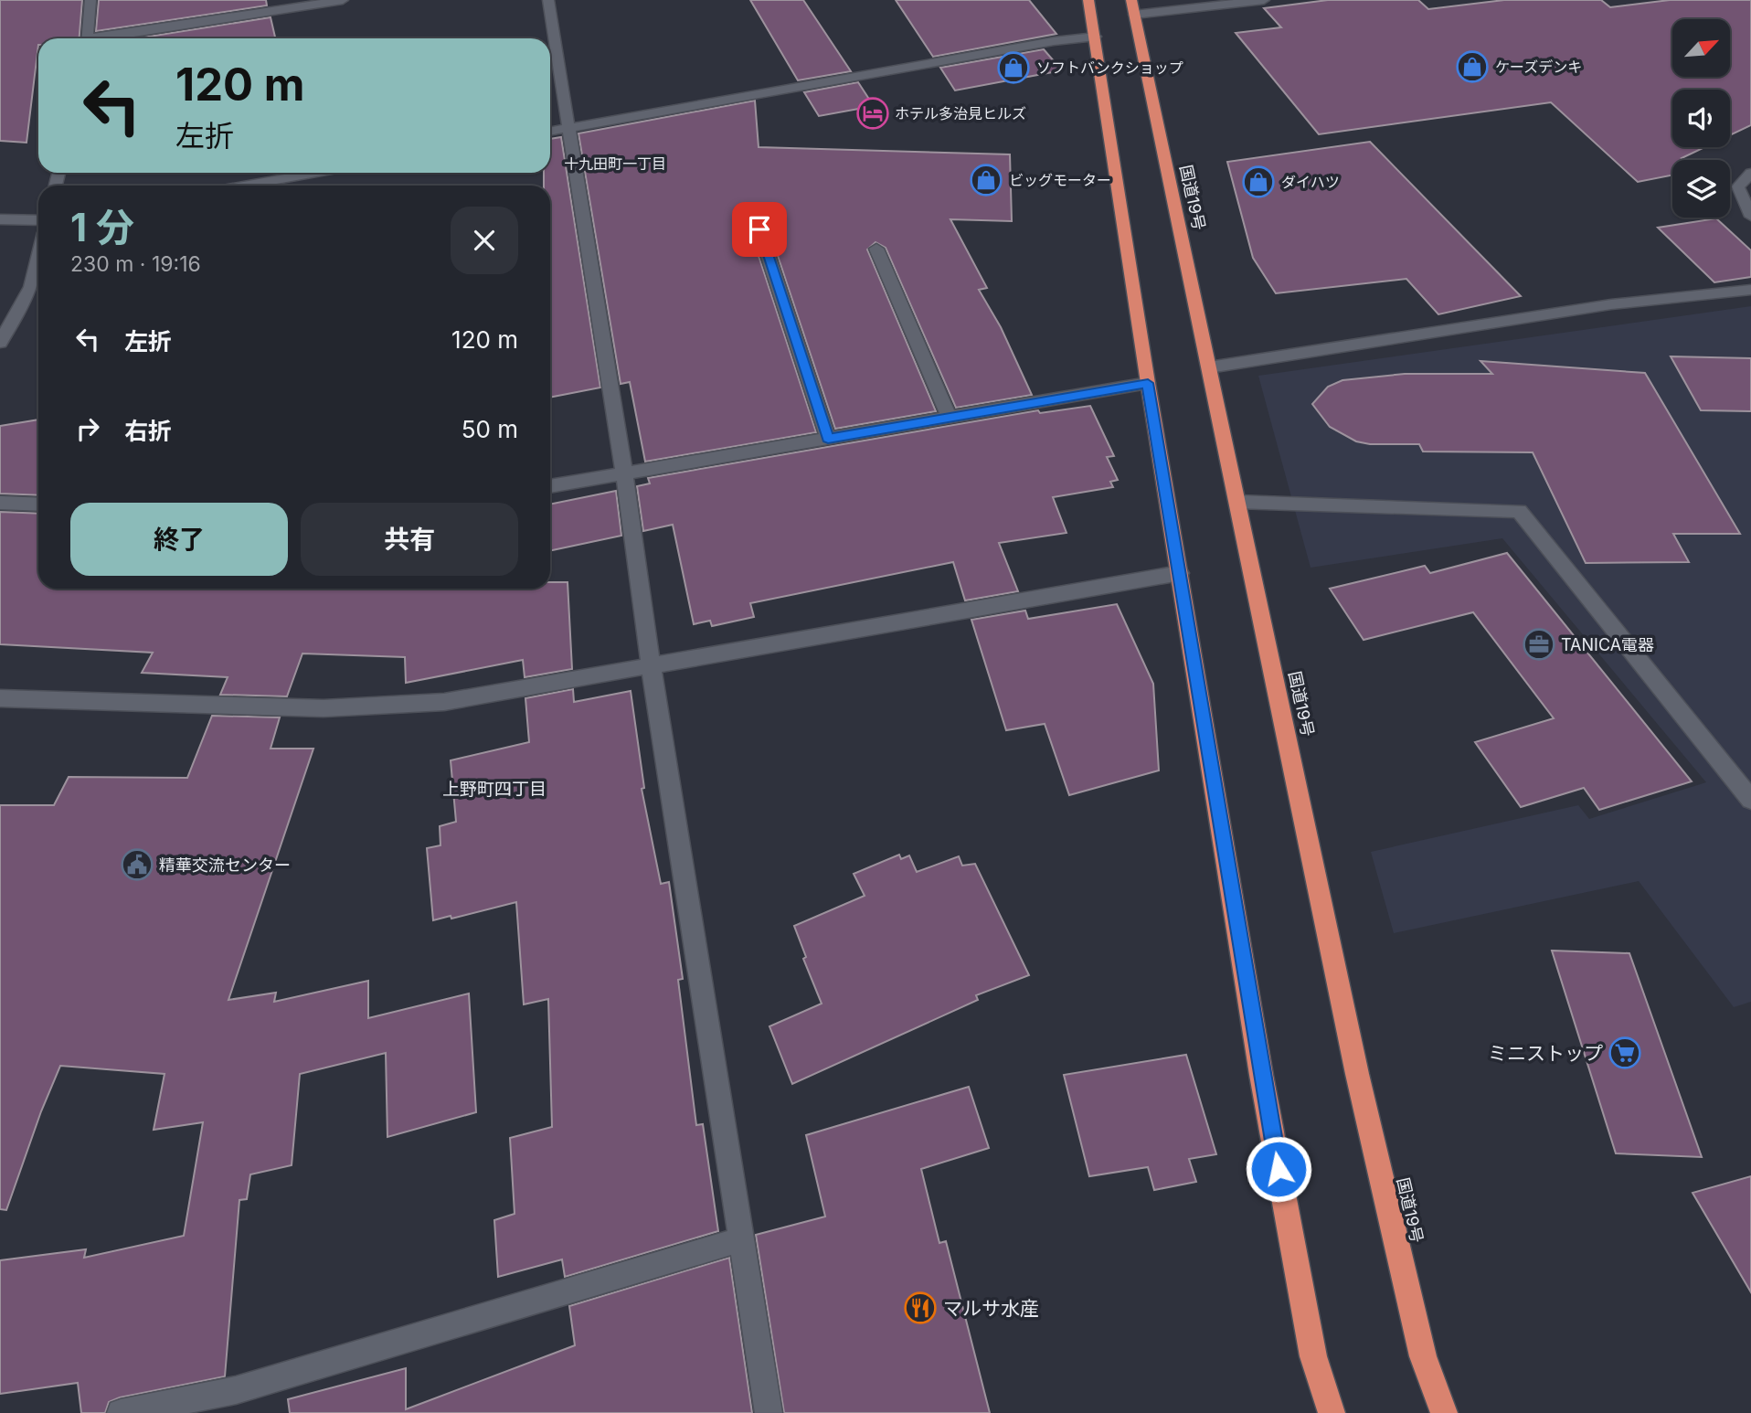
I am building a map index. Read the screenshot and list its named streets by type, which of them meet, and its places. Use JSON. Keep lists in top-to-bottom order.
{
  "streets": {
    "highway": ["国道19号"]
  },
  "districts": ["十九田町一丁目", "上野町四丁目"],
  "places": {
    "shop": [
      "ケーズデンキ",
      "ソフトバンクショップ",
      "ビッグモーター",
      "ダイハツ"
    ],
    "hotel": ["ホテル多治見ヒルズ"],
    "office": ["TANICA電器"],
    "public building": ["精華交流センター"],
    "supermarket": ["ミニストップ"],
    "restaurant": ["マルサ水産"]
  },
  "north": "top right",
  "page": {
    "turn": ["120 m", "左折"],
    "heading": ["1 分", "230 m · 19:16"],
    "list": [
      {
        "name": "左折",
        "value": "120 m"
      },
      {
        "name": "右折",
        "value": "50 m"
      }
    ],
    "buttons": ["終了", "共有"]
  }
}
